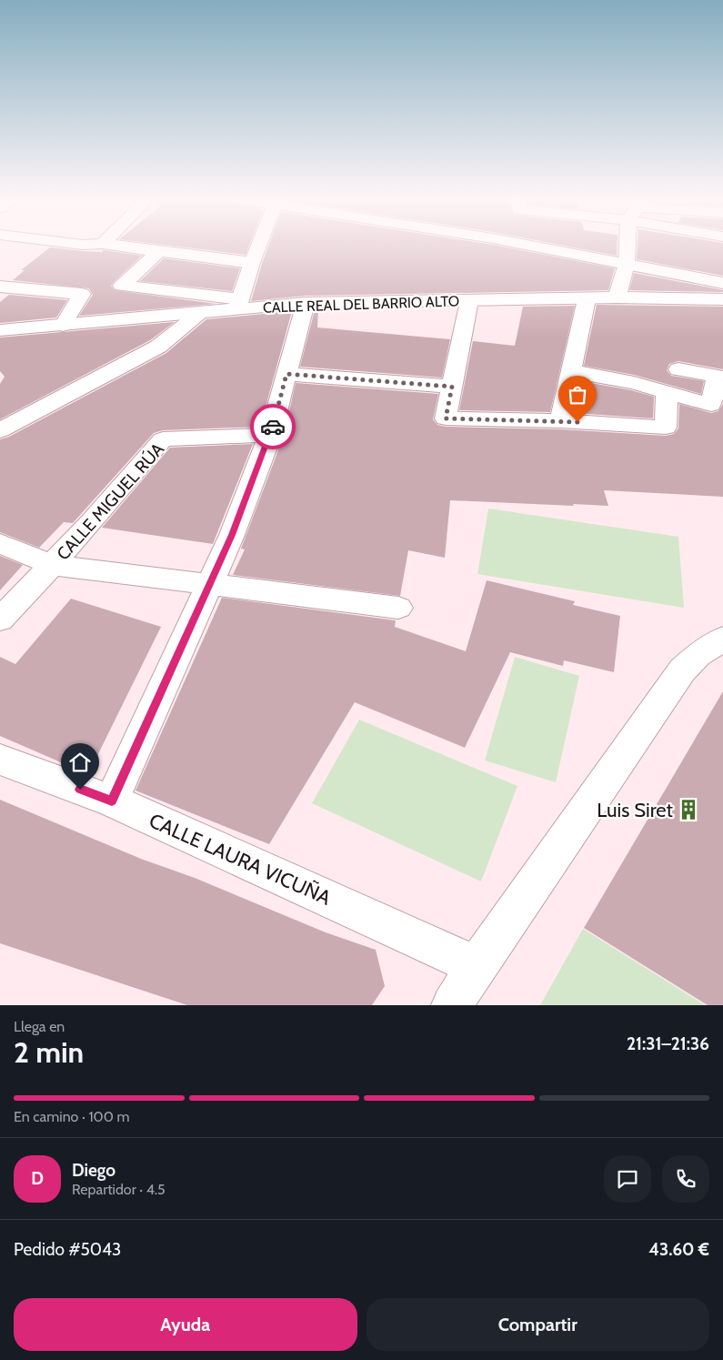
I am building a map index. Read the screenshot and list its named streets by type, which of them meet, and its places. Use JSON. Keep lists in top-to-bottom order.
{
  "streets": {
    "street": ["CALLE REAL DEL BARRIO ALTO", "CALLE MIGUEL RÚA", "CALLE LAURA VICUÑA"]
  },
  "places": {
    "building": ["Luis Siret"]
  },
  "page": {
    "heading": ["2 min", "Llega en", "21:31–21:36"],
    "panel": [
      "Diego",
      "Repartidor · 4.5",
      "Pedido #5043",
      "43.60 €"
    ],
    "bar": "En camino · 100 m",
    "round": "D",
    "buttons": ["Ayuda", "Compartir"]
  }
}
